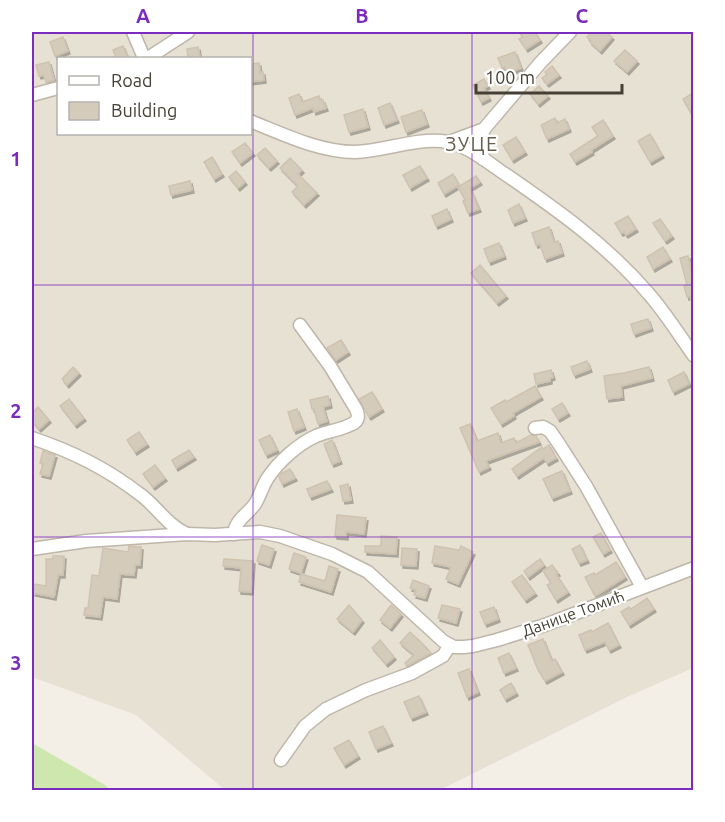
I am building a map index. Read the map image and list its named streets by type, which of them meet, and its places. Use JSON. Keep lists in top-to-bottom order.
{
  "streets": {
    "street": ["Данице Томић"]
  },
  "districts": ["ЗУЦЕ"],
  "legend": ["Road", "Building"],
  "scale_bar": "100 m",
  "grid": {
    "columns": ["A", "B", "C"],
    "rows": ["1", "2", "3"]
  }
}
